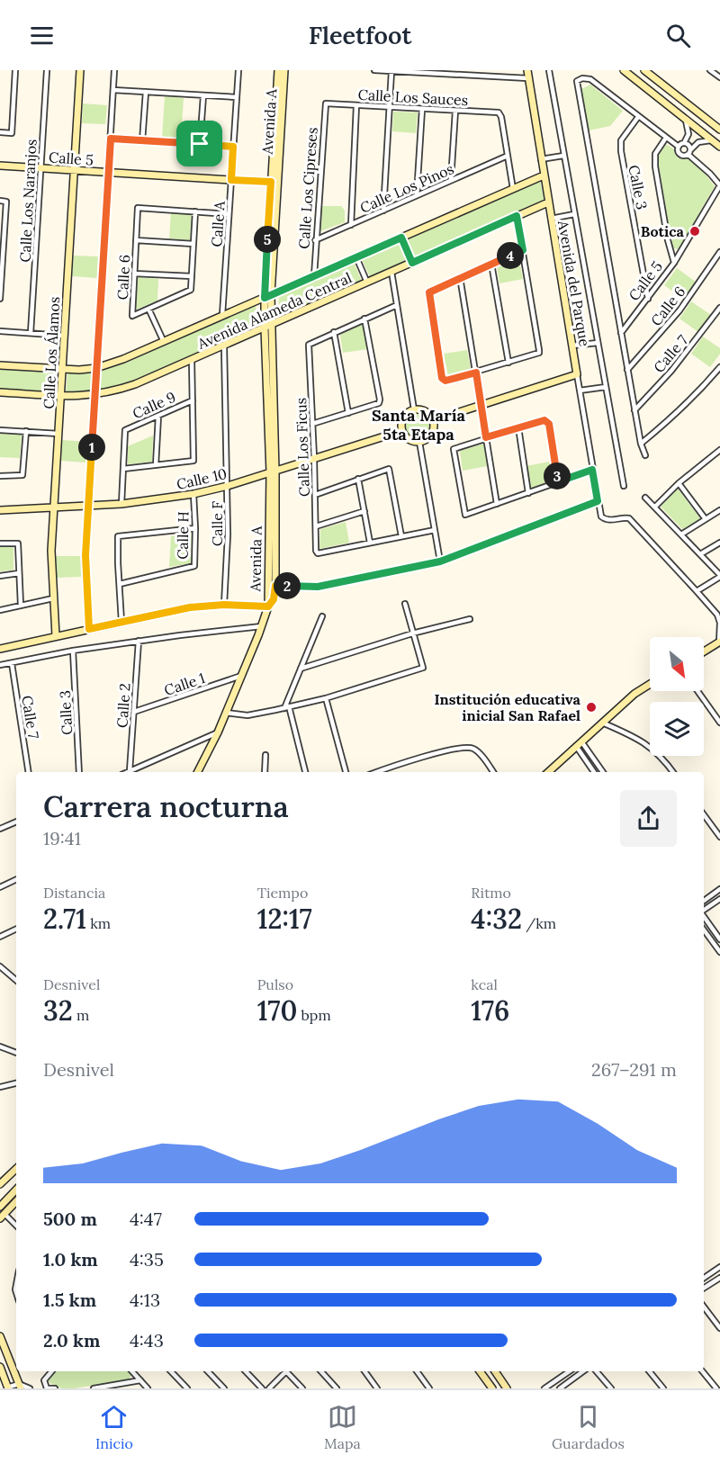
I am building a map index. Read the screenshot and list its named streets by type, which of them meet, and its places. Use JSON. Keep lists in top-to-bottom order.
{
  "streets": {
    "street": [
      "Calle Los Sauces",
      "Avenida A",
      "Calle 5",
      "Calle 3",
      "Calle Los Cipreses",
      "Calle Los Pinos",
      "Calle Los Naranjos",
      "Calle A",
      "Calle 6",
      "Avenida del Parque",
      "Avenida Alameda Central",
      "Calle Los Álamos",
      "Calle 7",
      "Calle 9",
      "Calle Los Ficus",
      "Calle 10",
      "Calle F",
      "Calle H",
      "Calle 1",
      "Calle 2"
    ]
  },
  "crossings": [
    ["Calle Los Sauces", "Calle Los Cipreses"],
    ["Calle Los Sauces", "Calle Los Pinos"],
    ["Avenida A", "Calle 5"],
    ["Avenida A", "Avenida Alameda Central"],
    ["Avenida A", "Calle 10"],
    ["Calle 5", "Calle 3"],
    ["Calle 5", "Calle Los Naranjos"],
    ["Calle 5", "Calle A"],
    ["Calle 5", "Calle Los Álamos"],
    ["Calle Los Cipreses", "Calle Los Pinos"],
    ["Calle Los Cipreses", "Avenida Alameda Central"],
    ["Calle A", "Avenida Alameda Central"],
    ["Avenida del Parque", "Avenida Alameda Central"],
    ["Avenida Alameda Central", "Calle Los Álamos"],
    ["Avenida Alameda Central", "Calle F"],
    ["Calle Los Álamos", "Calle 10"],
    ["Calle Los Ficus", "Calle 10"],
    ["Calle 10", "Calle F"],
    ["Calle 10", "Calle H"],
    ["Calle 1", "Calle 2"]
  ],
  "districts": ["Santa María 5ta Etapa"],
  "places": ["Botica", "Institución educativa inicial San Rafael"],
  "north": "bottom right",
  "page": {
    "header": "Fleetfoot",
    "pins": [
      "5",
      "4",
      "1",
      "3",
      "2"
    ],
    "heading": ["Carrera nocturna", "19:41"],
    "stats": [
      ["Distancia", "2.71 km"],
      ["Tiempo", "12:17"],
      ["Ritmo", "4:32 /km"],
      ["Desnivel", "32 m"],
      ["Pulso", "170 bpm"],
      ["kcal", "176"]
    ],
    "chart": ["Desnivel", "267–291 m"],
    "list": [
      {
        "name": "500 m",
        "note": "4:47"
      },
      {
        "name": "1.0 km",
        "note": "4:35"
      },
      {
        "name": "1.5 km",
        "note": "4:13"
      },
      {
        "name": "2.0 km",
        "note": "4:43"
      }
    ],
    "tabs": ["Inicio", "Mapa", "Guardados"]
  }
}
